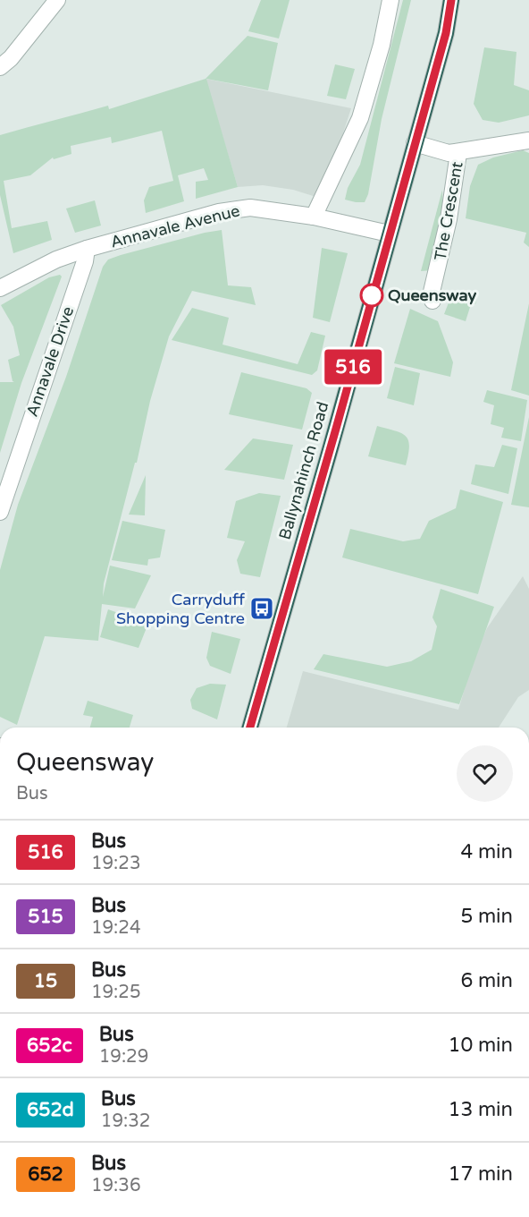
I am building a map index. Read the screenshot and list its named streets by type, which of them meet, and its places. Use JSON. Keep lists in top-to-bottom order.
{
  "streets": {
    "highway": ["Ballynahinch Road"],
    "street": ["The Crescent", "Annavale Avenue", "Annavale Drive"]
  },
  "crossings": [
    ["The Crescent", "Ballynahinch Road"],
    ["Annavale Avenue", "Annavale Drive"],
    ["Annavale Avenue", "Ballynahinch Road"]
  ],
  "places": {
    "other": ["Queensway"],
    "bus stop": ["Carryduff Shopping Centre"]
  },
  "lines": ["bus line 516"],
  "page": {
    "on_map": "516",
    "heading": ["Queensway", "Bus"],
    "list": [
      {
        "mark": "516",
        "name": "Bus",
        "note": "19:23",
        "value": "4 min"
      },
      {
        "mark": "515",
        "name": "Bus",
        "note": "19:24",
        "value": "5 min"
      },
      {
        "mark": "15",
        "name": "Bus",
        "note": "19:25",
        "value": "6 min"
      },
      {
        "mark": "652c",
        "name": "Bus",
        "note": "19:29",
        "value": "10 min"
      },
      {
        "mark": "652d",
        "name": "Bus",
        "note": "19:32",
        "value": "13 min"
      },
      {
        "mark": "652",
        "name": "Bus",
        "note": "19:36",
        "value": "17 min"
      }
    ]
  }
}
